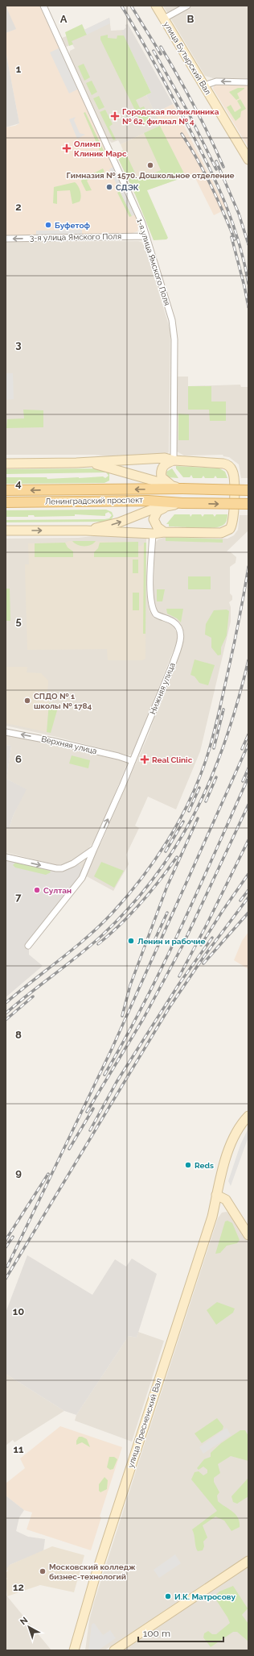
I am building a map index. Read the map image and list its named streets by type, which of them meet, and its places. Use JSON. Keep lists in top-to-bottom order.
{
  "streets": {
    "main road": ["улица Бутырский Вал", "Ленинградский проспект", "улица Пресненский Вал"],
    "street": [
      "3-я улица Ямского Поля",
      "1-я улица Ямского Поля",
      "Нижняя улица",
      "Верхняя улица"
    ]
  },
  "crossings": [
    ["3-я улица Ямского Поля", "1-я улица Ямского Поля"],
    ["Нижняя улица", "Верхняя улица"]
  ],
  "one_way": ["3-я улица Ямского Поля", "Верхняя улица"],
  "places": {
    "health": ["Городская поликлиника № 62, филиал № 4", "Олимп Клиник Марс", "Real Clinic"],
    "other": [
      "Гимназия № 1570. Дошкольное отделение",
      "СДЭК",
      "Буфетоф",
      "СПДО № 1 школы № 1784",
      "Султан",
      "Ленин и рабочие",
      "Reds",
      "Московский колледж бизнес-технологий",
      "И.К. Матросову"
    ]
  },
  "scale_bar": "100 m",
  "north": "top left",
  "grid": {
    "columns": ["A", "B"],
    "rows": [
      "1",
      "2",
      "3",
      "4",
      "5",
      "6",
      "7",
      "8",
      "9",
      "10",
      "11",
      "12"
    ]
  }
}
